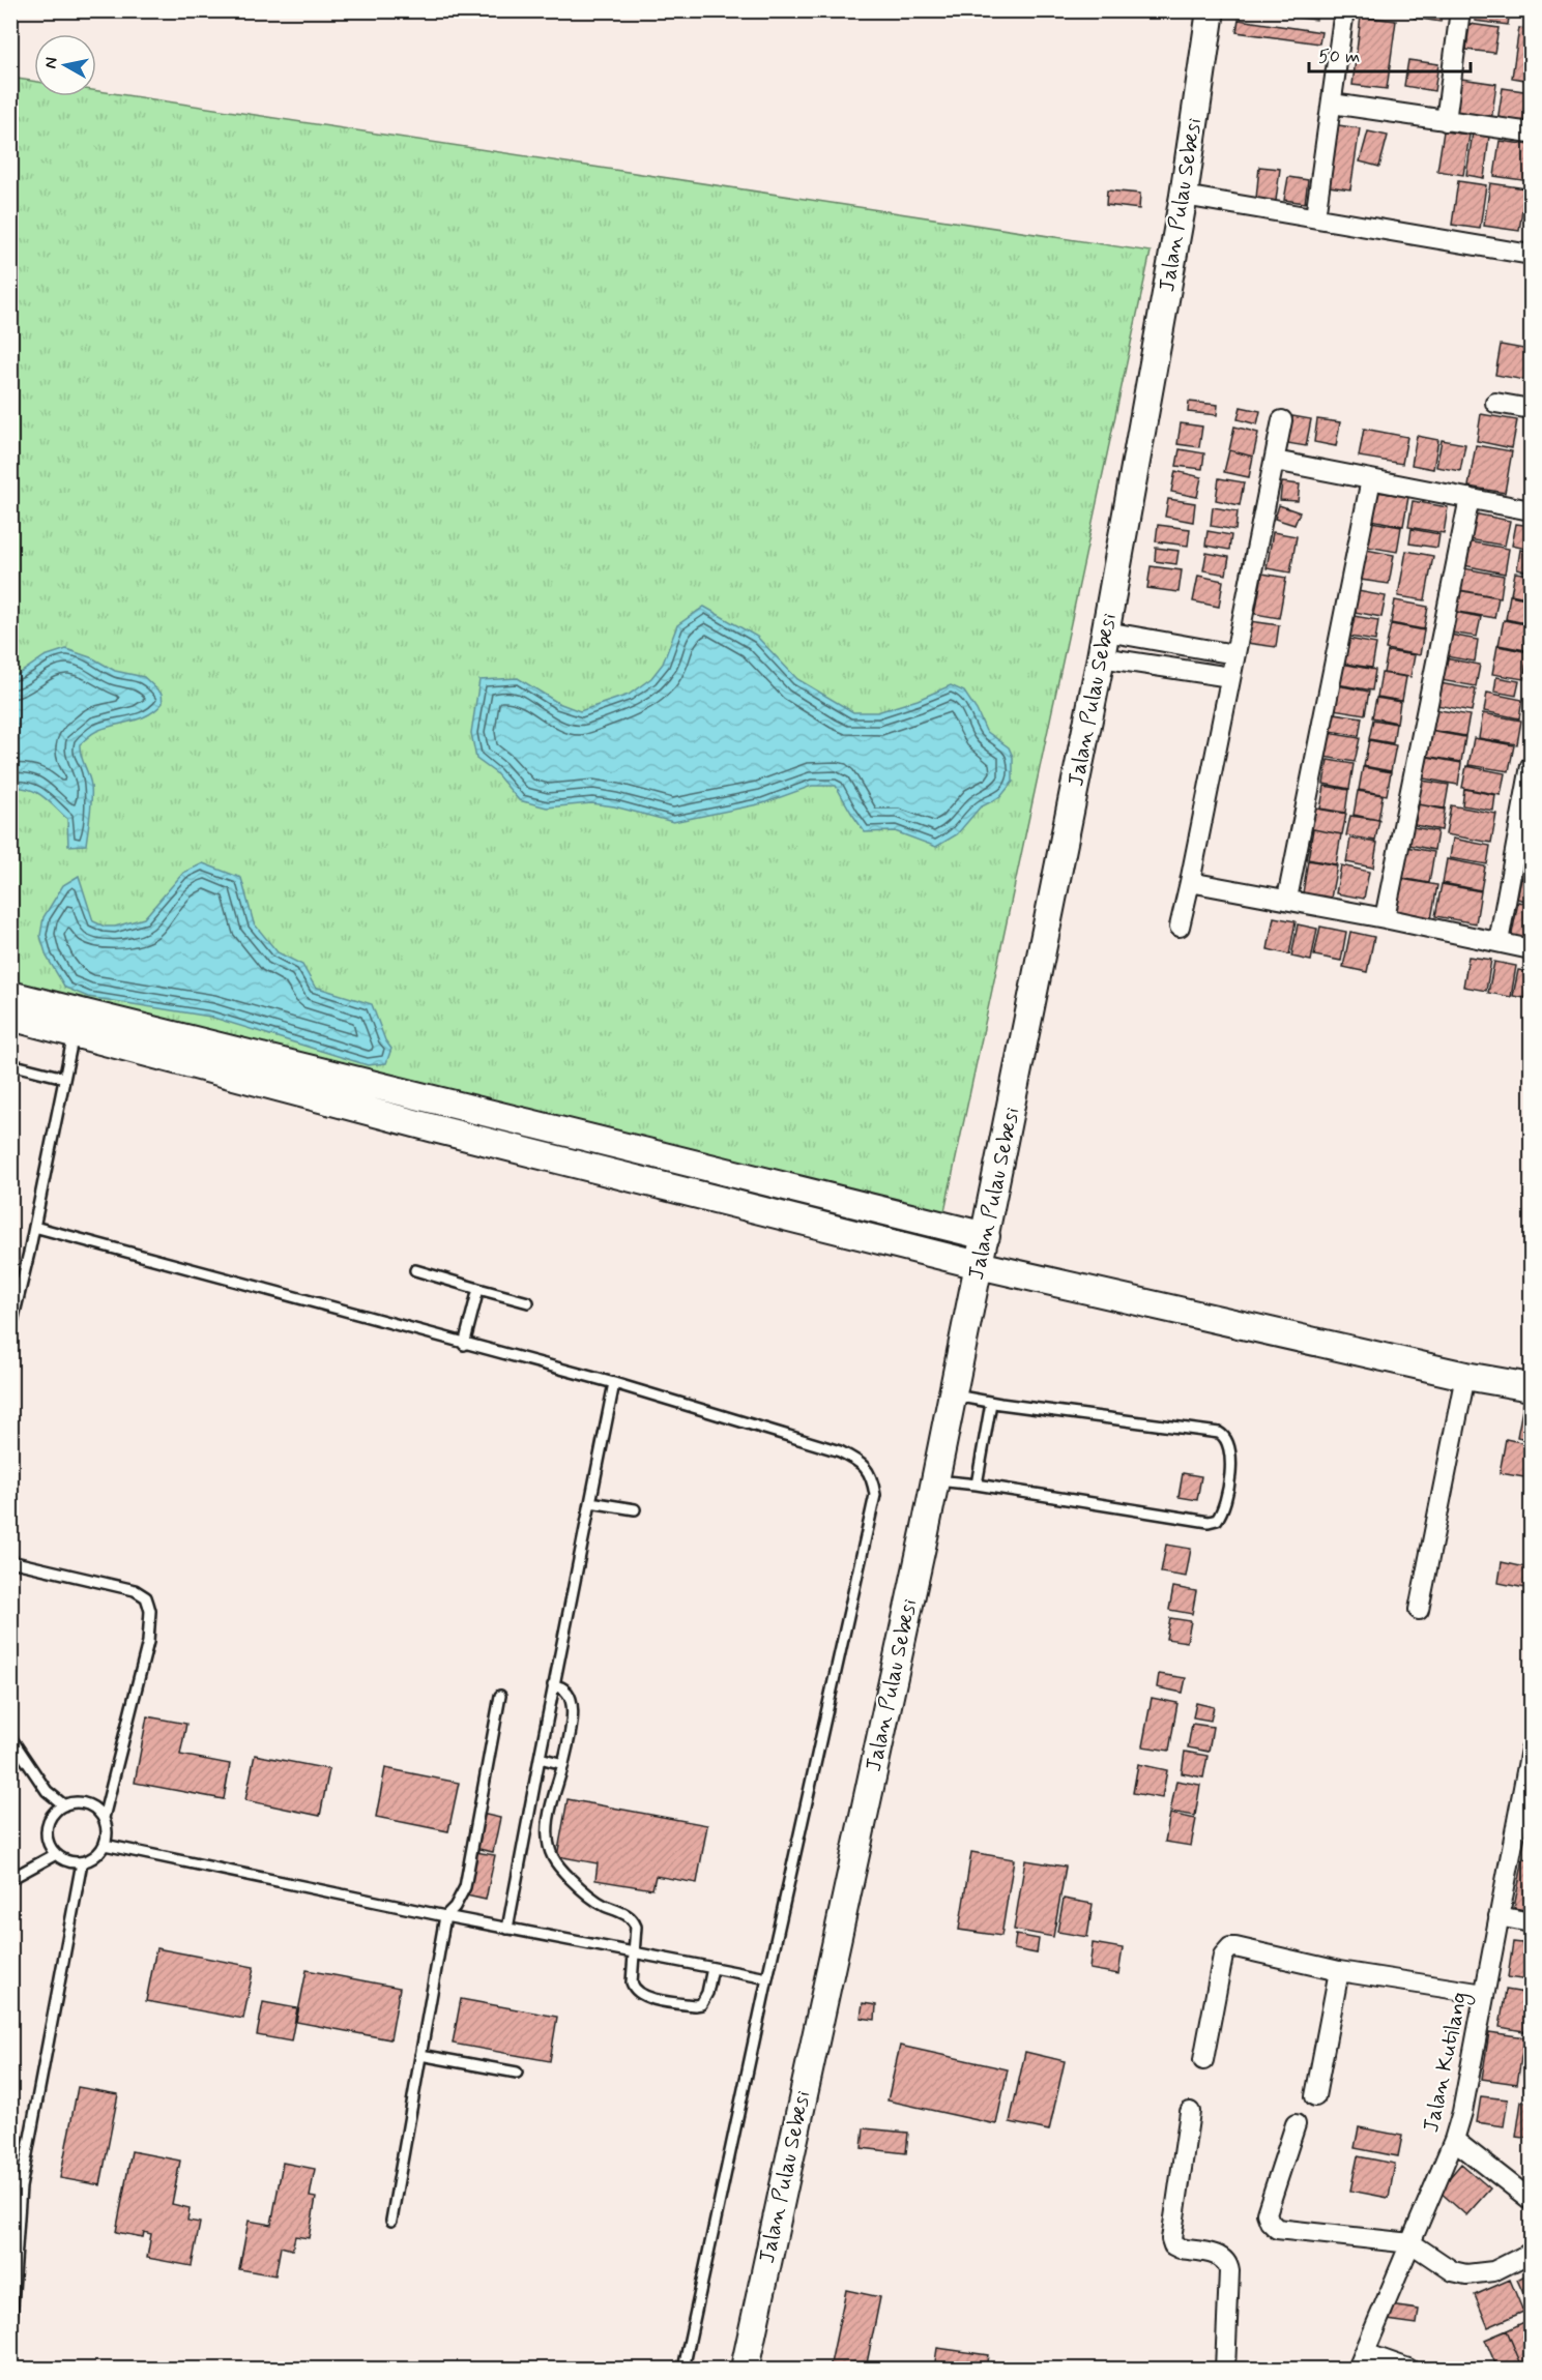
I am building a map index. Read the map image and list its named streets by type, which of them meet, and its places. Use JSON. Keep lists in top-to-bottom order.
{
  "streets": {
    "street": ["Jalan Pulau Sebesi", "Jalan Kutilang"]
  },
  "scale_bar": "50 m",
  "north": "left"
}
